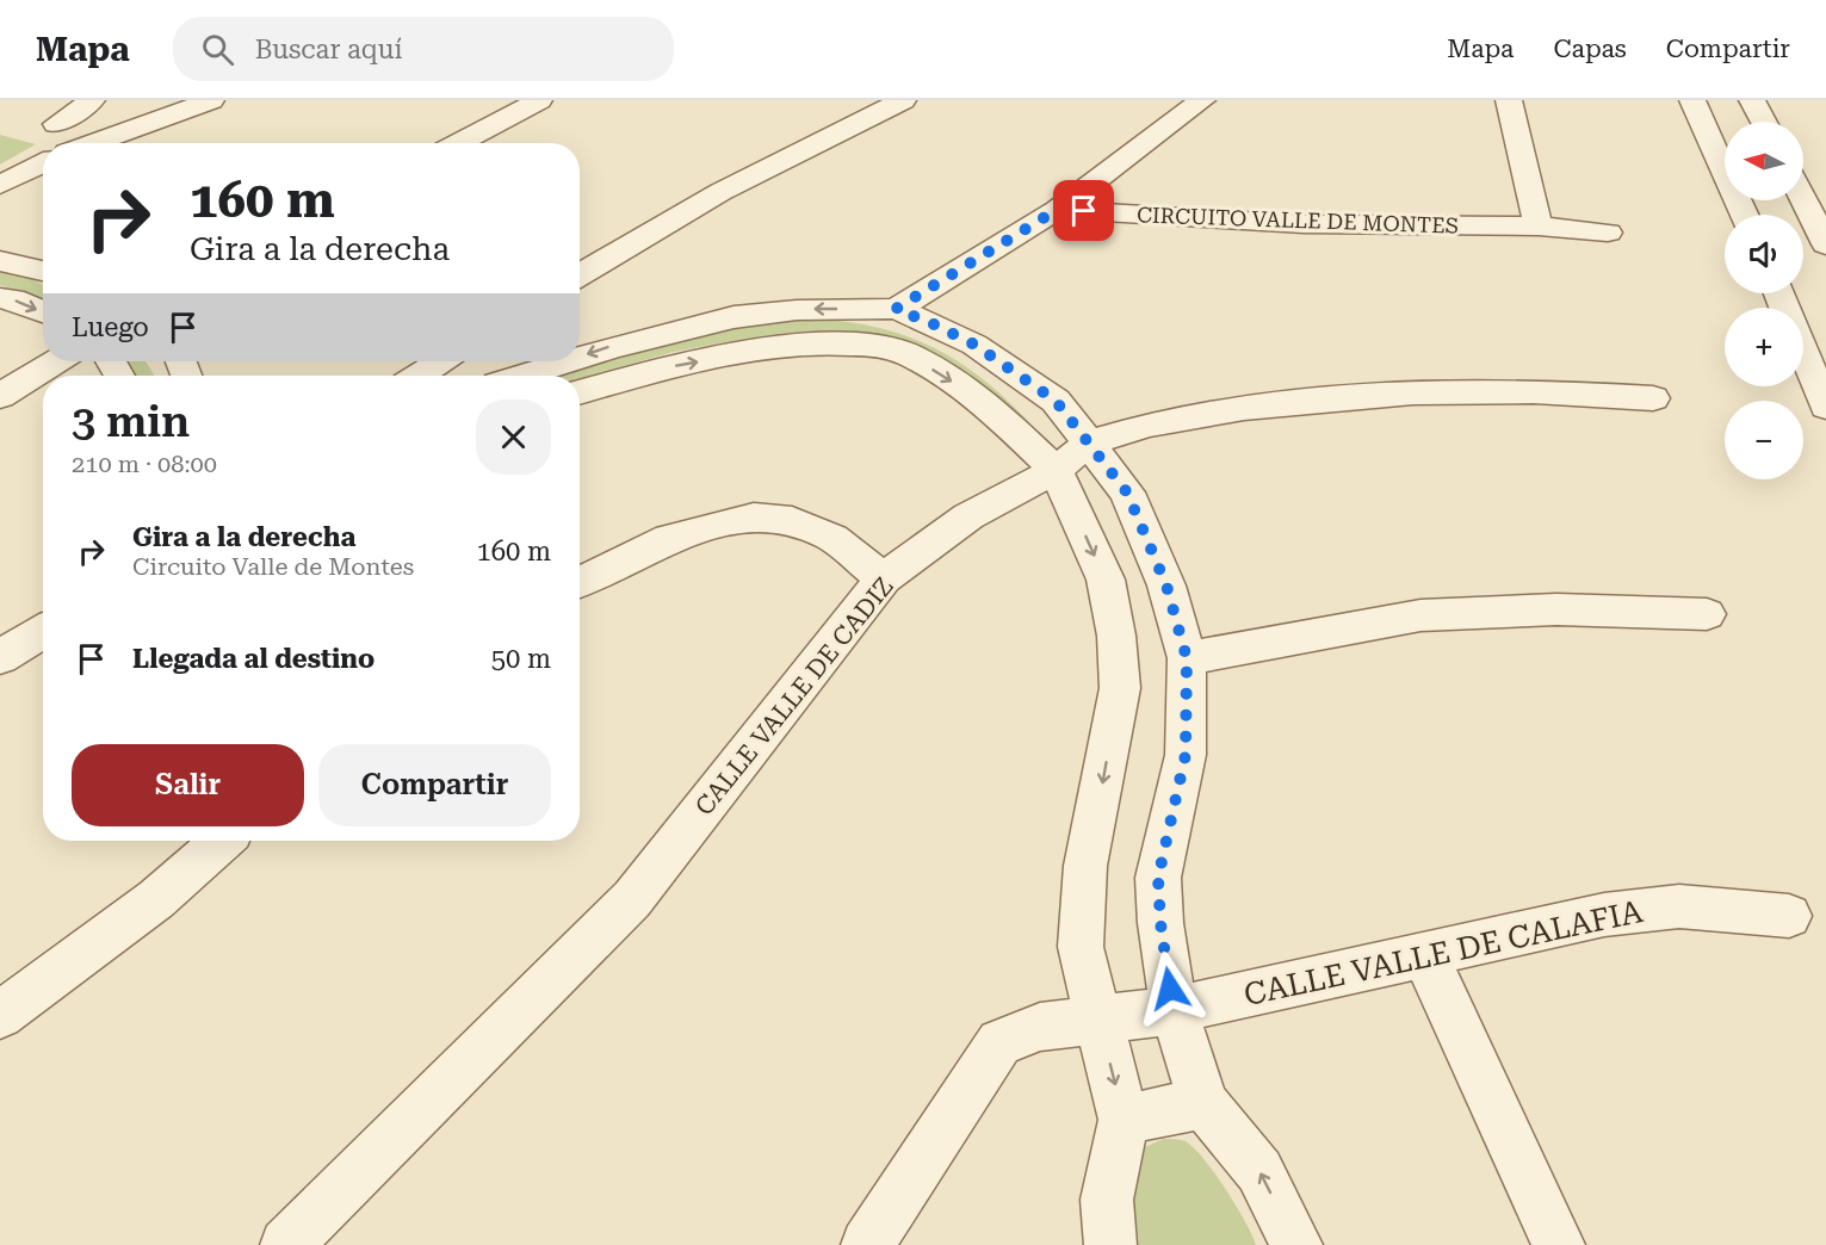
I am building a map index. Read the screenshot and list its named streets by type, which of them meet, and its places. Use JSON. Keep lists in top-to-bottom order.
{
  "streets": {
    "street": ["CIRCUITO VALLE DE MONTES", "CALLE VALLE DE CADIZ", "CALLE VALLE DE CALAFIA"]
  },
  "north": "left",
  "page": {
    "header": "Mapa",
    "search": "Buscar aquí",
    "nav": ["Mapa", "Capas", "Compartir"],
    "map_buttons": ["+", "−"],
    "turn": ["160 m", "Gira a la derecha"],
    "then": "Luego",
    "heading": ["3 min", "210 m · 08:00"],
    "list": [
      {
        "name": "Gira a la derecha",
        "note": "Circuito Valle de Montes",
        "value": "160 m"
      },
      {
        "name": "Llegada al destino",
        "value": "50 m"
      }
    ],
    "buttons": ["Salir", "Compartir"]
  }
}
